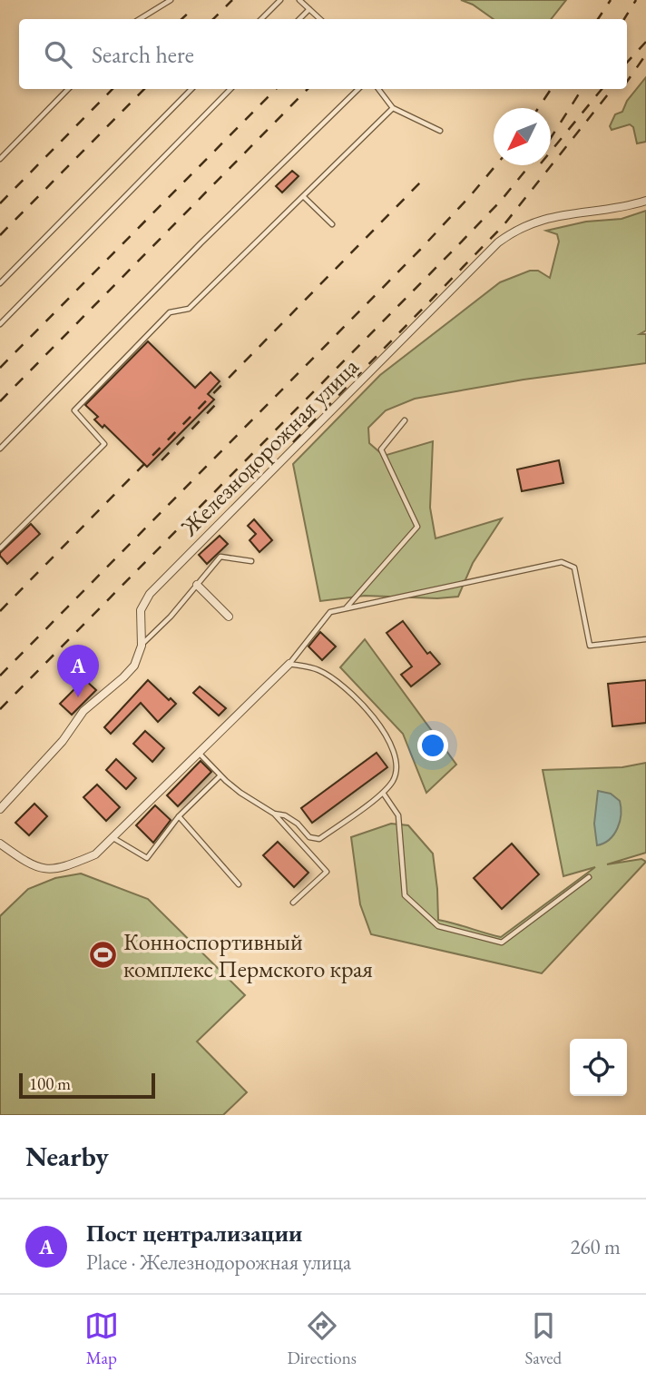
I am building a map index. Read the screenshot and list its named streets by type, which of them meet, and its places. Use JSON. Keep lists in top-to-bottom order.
{
  "streets": {
    "street": ["Железнодорожная улица"]
  },
  "places": {
    "sports": ["Конноспортивный комплекс Пермского края"]
  },
  "scale_bar": "100 m",
  "north": "bottom left",
  "page": {
    "search": "Search here",
    "pins": "A",
    "scale": "100 m",
    "heading": "Nearby",
    "list": [
      {
        "mark": "A",
        "name": "Пост централизации",
        "note": "Place · Железнодорожная улица",
        "value": "260 m"
      }
    ],
    "nav": ["Map", "Directions", "Saved"]
  }
}
